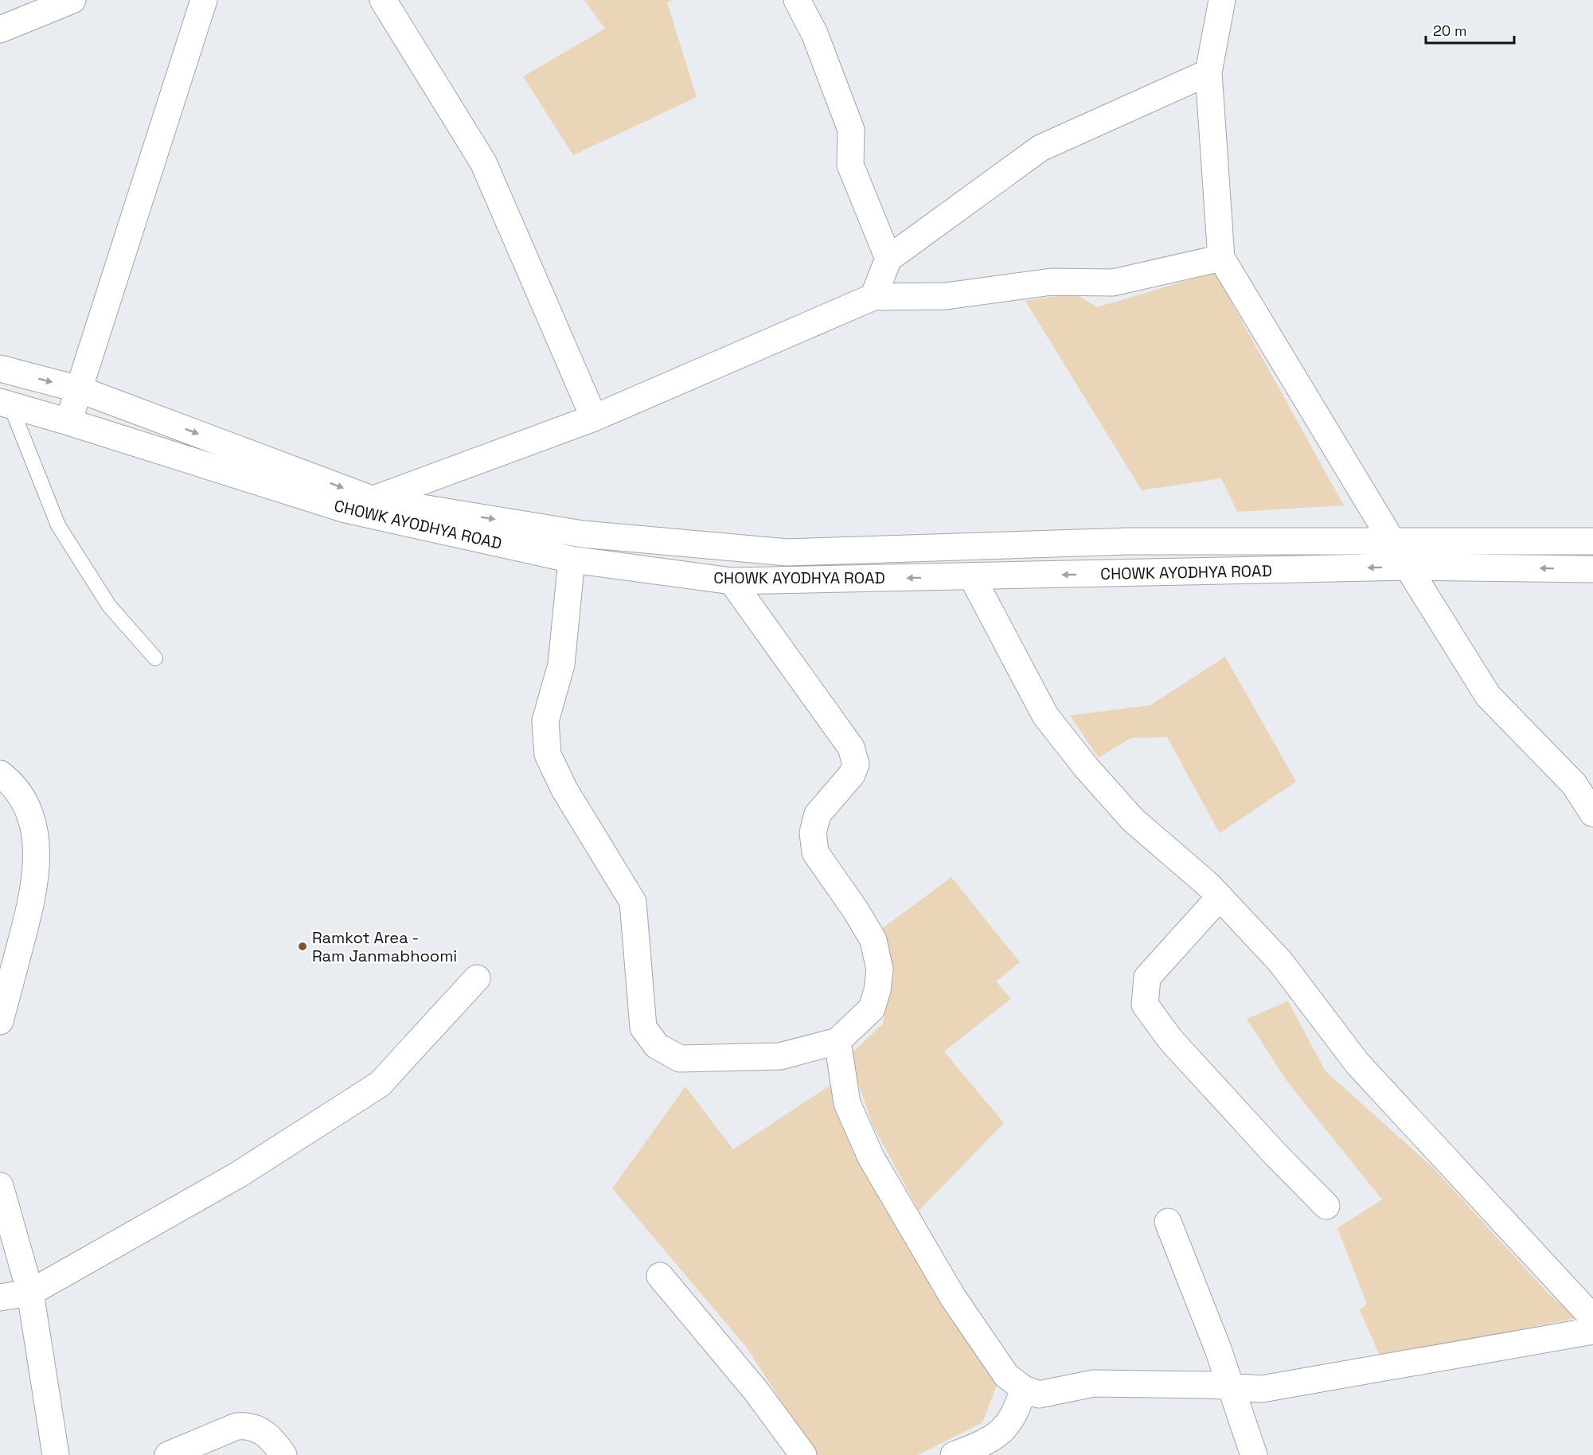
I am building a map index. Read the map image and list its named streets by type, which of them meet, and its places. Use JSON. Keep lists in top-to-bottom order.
{
  "streets": {
    "street": ["CHOWK AYODHYA ROAD"]
  },
  "places": ["Ramkot Area - Ram Janmabhoomi"],
  "scale_bar": "20 m"
}
